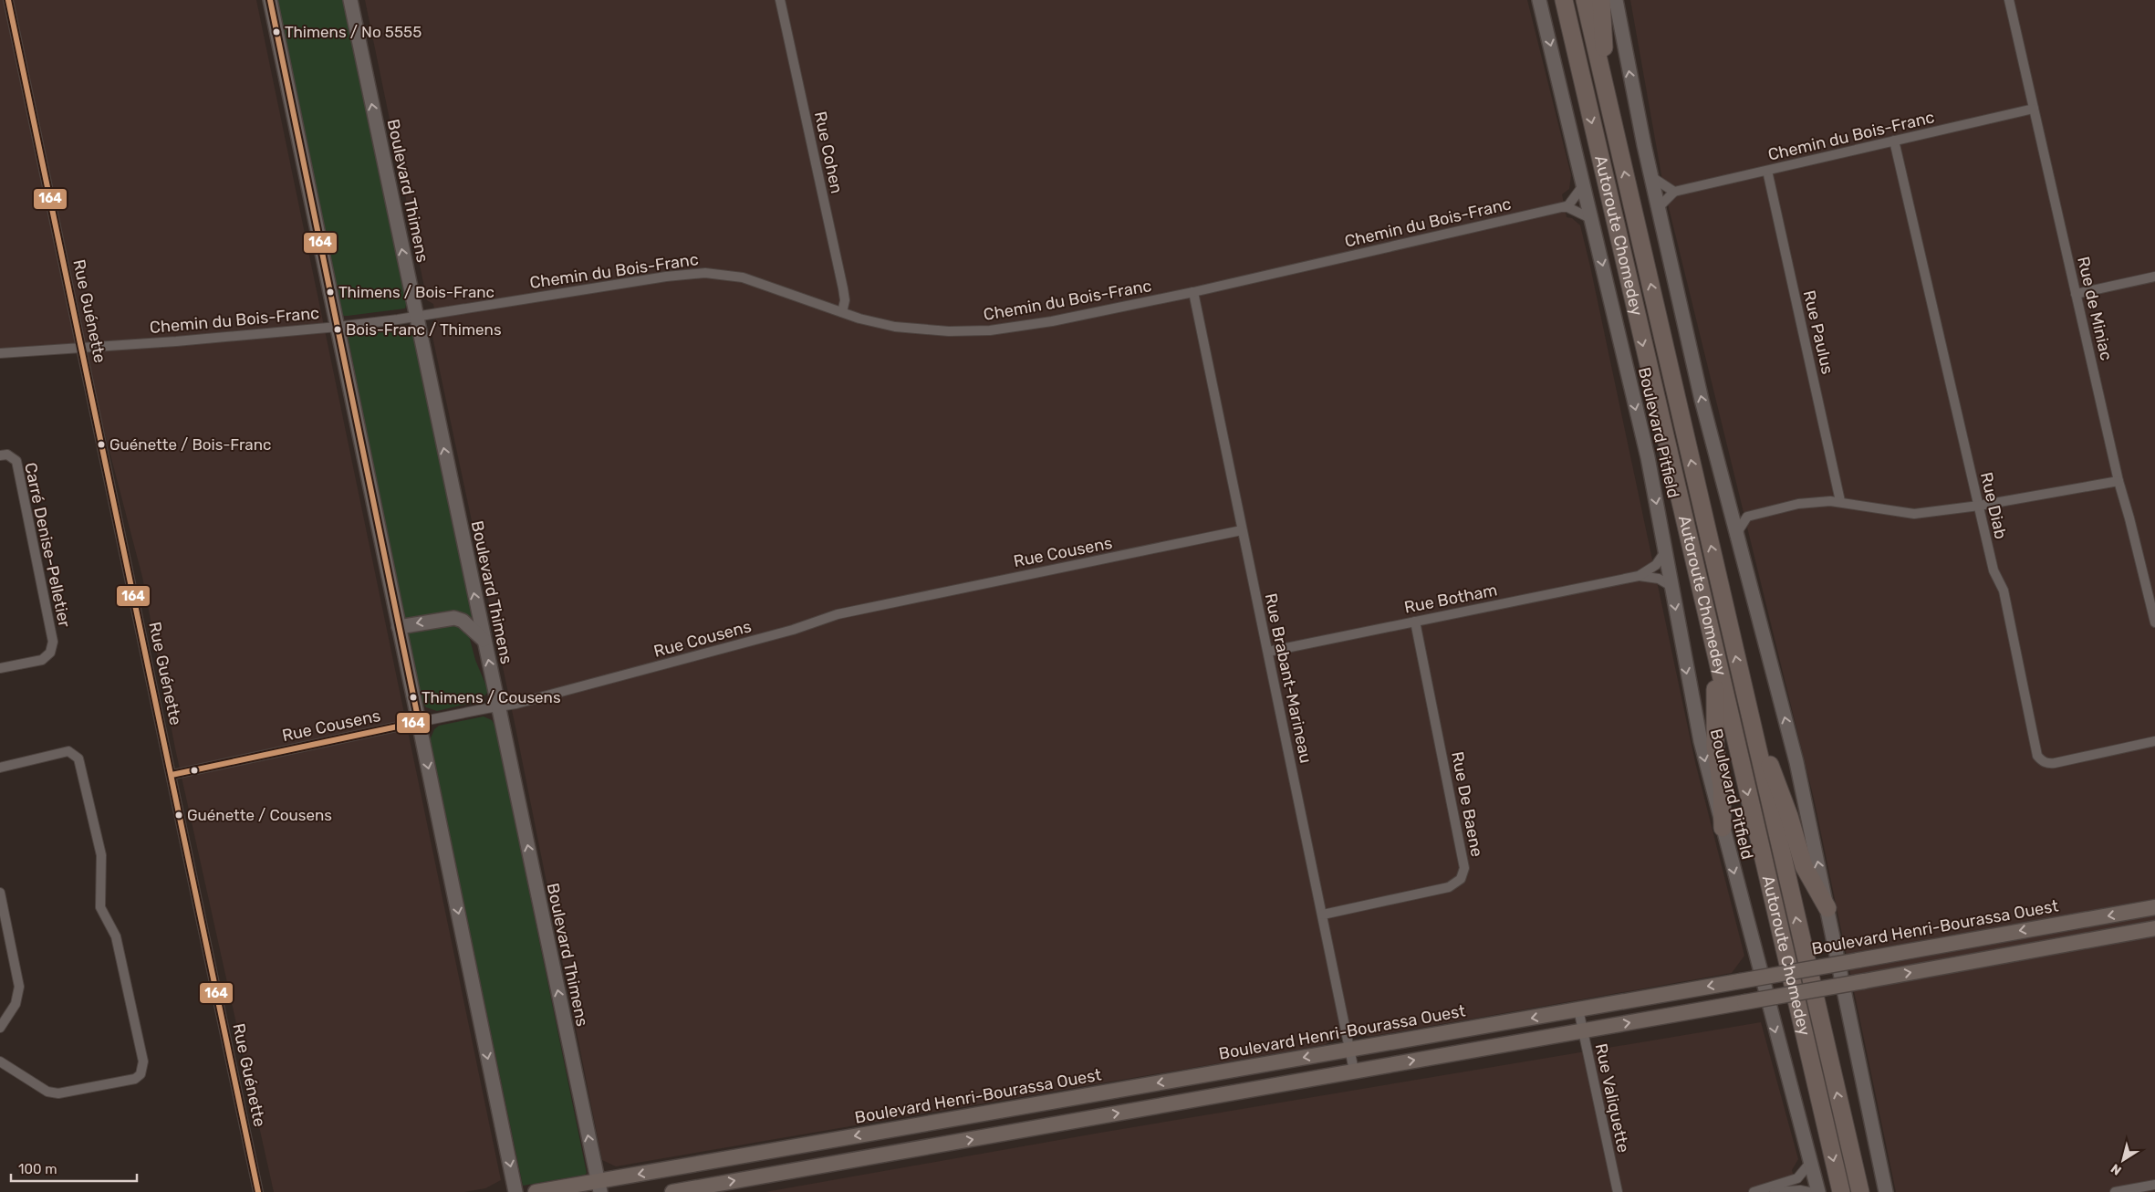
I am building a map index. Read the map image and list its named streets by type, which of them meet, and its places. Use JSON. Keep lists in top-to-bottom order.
{
  "streets": {
    "highway": ["Autoroute Chomedey"],
    "main road": ["Boulevard Henri-Bourassa Ouest"],
    "street": [
      "Chemin du Bois-Franc",
      "Rue Cohen",
      "Boulevard Thimens",
      "Rue de Miniac",
      "Rue Guénette",
      "Rue Paulus",
      "Boulevard Pitfield",
      "Rue Diab",
      "Carré Denise-Pelletier",
      "Rue Cousens",
      "Rue Botham",
      "Rue Brabant-Marineau",
      "Rue De Baene",
      "Rue Valiquette"
    ]
  },
  "crossings": [
    ["Chemin du Bois-Franc", "Rue Cohen"],
    ["Chemin du Bois-Franc", "Boulevard Thimens"],
    ["Chemin du Bois-Franc", "Rue de Miniac"],
    ["Chemin du Bois-Franc", "Rue Guénette"],
    ["Chemin du Bois-Franc", "Rue Paulus"],
    ["Chemin du Bois-Franc", "Rue Diab"],
    ["Chemin du Bois-Franc", "Rue Brabant-Marineau"],
    ["Boulevard Thimens", "Rue Cousens"],
    ["Boulevard Thimens", "Boulevard Henri-Bourassa Ouest"],
    ["Rue Guénette", "Rue Cousens"],
    ["Boulevard Pitfield", "Rue Botham"],
    ["Rue Cousens", "Rue Brabant-Marineau"],
    ["Rue Botham", "Rue Brabant-Marineau"],
    ["Rue Botham", "Rue De Baene"],
    ["Rue Brabant-Marineau", "Rue De Baene"],
    ["Rue Brabant-Marineau", "Boulevard Henri-Bourassa Ouest"],
    ["Boulevard Henri-Bourassa Ouest", "Rue Valiquette"]
  ],
  "places": [
    "Thimens / No 5555",
    "Thimens / Bois-Franc",
    "Bois-Franc / Thimens",
    "Guénette / Bois-Franc",
    "Thimens / Cousens",
    "Guénette / Cousens"
  ],
  "lines": ["transit line 164"],
  "scale_bar": "100 m",
  "north": "bottom left"
}
